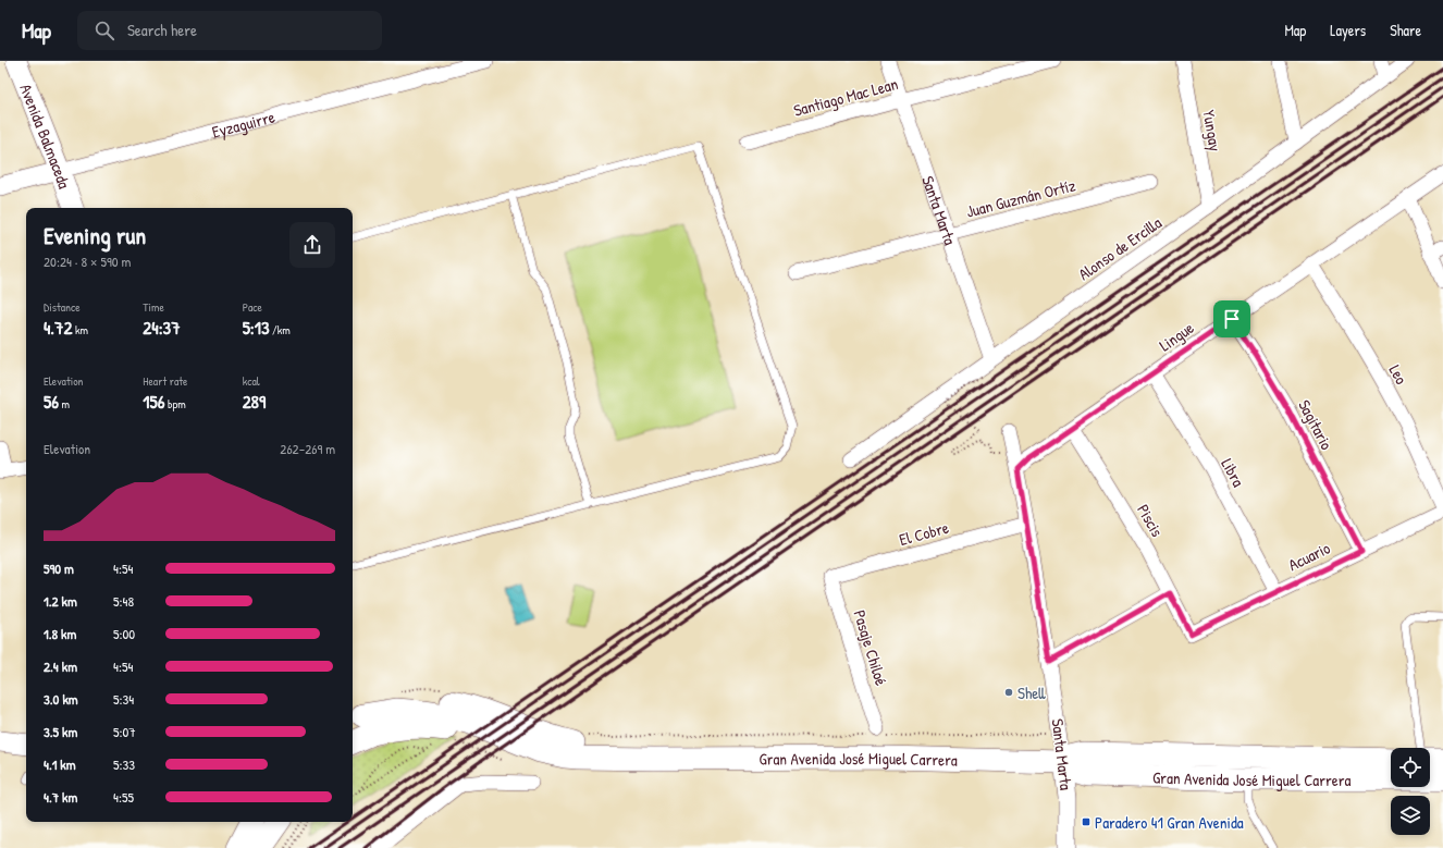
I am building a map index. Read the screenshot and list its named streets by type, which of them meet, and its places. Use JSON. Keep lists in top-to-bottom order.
{
  "streets": {
    "main road": ["Avenida Balmaceda", "Gran Avenida José Miguel Carrera"],
    "street": [
      "Santiago Mac Lean",
      "Eyzaguirre",
      "Yungay",
      "Juan Guzmán Ortíz",
      "Santa Marta",
      "Alonso de Ercilla",
      "Lingue",
      "Leo",
      "Sagitario",
      "Libra",
      "Piscis",
      "El Cobre",
      "Acuario",
      "Pasaje Chiloé"
    ]
  },
  "crossings": [
    ["Santiago Mac Lean", "Santa Marta"],
    ["Eyzaguirre", "Avenida Balmaceda"],
    ["Yungay", "Alonso de Ercilla"],
    ["Juan Guzmán Ortíz", "Santa Marta"],
    ["Santa Marta", "Alonso de Ercilla"],
    ["Santa Marta", "Lingue"],
    ["Santa Marta", "El Cobre"],
    ["Santa Marta", "Gran Avenida José Miguel Carrera"],
    ["Lingue", "Leo"],
    ["Lingue", "Sagitario"],
    ["Lingue", "Libra"],
    ["Lingue", "Piscis"],
    ["Sagitario", "Acuario"],
    ["Libra", "Acuario"],
    ["Piscis", "Acuario"],
    ["El Cobre", "Pasaje Chiloé"]
  ],
  "places": {
    "other": ["Shell"],
    "transit": ["Paradero 41 Gran Avenida"]
  },
  "page": {
    "header": "Map",
    "search": "Search here",
    "nav": ["Map", "Layers", "Share"],
    "heading": ["Evening run", "20:24 · 8 × 590 m"],
    "stats": [
      ["Distance", "4.72 km"],
      ["Time", "24:37"],
      ["Pace", "5:13 /km"],
      ["Elevation", "56 m"],
      ["Heart rate", "156 bpm"],
      ["kcal", "289"]
    ],
    "chart": ["Elevation", "262–269 m"],
    "list": [
      {
        "name": "590 m",
        "note": "4:54"
      },
      {
        "name": "1.2 km",
        "note": "5:48"
      },
      {
        "name": "1.8 km",
        "note": "5:00"
      },
      {
        "name": "2.4 km",
        "note": "4:54"
      },
      {
        "name": "3.0 km",
        "note": "5:34"
      },
      {
        "name": "3.5 km",
        "note": "5:07"
      },
      {
        "name": "4.1 km",
        "note": "5:33"
      },
      {
        "name": "4.7 km",
        "note": "4:55"
      }
    ]
  }
}
